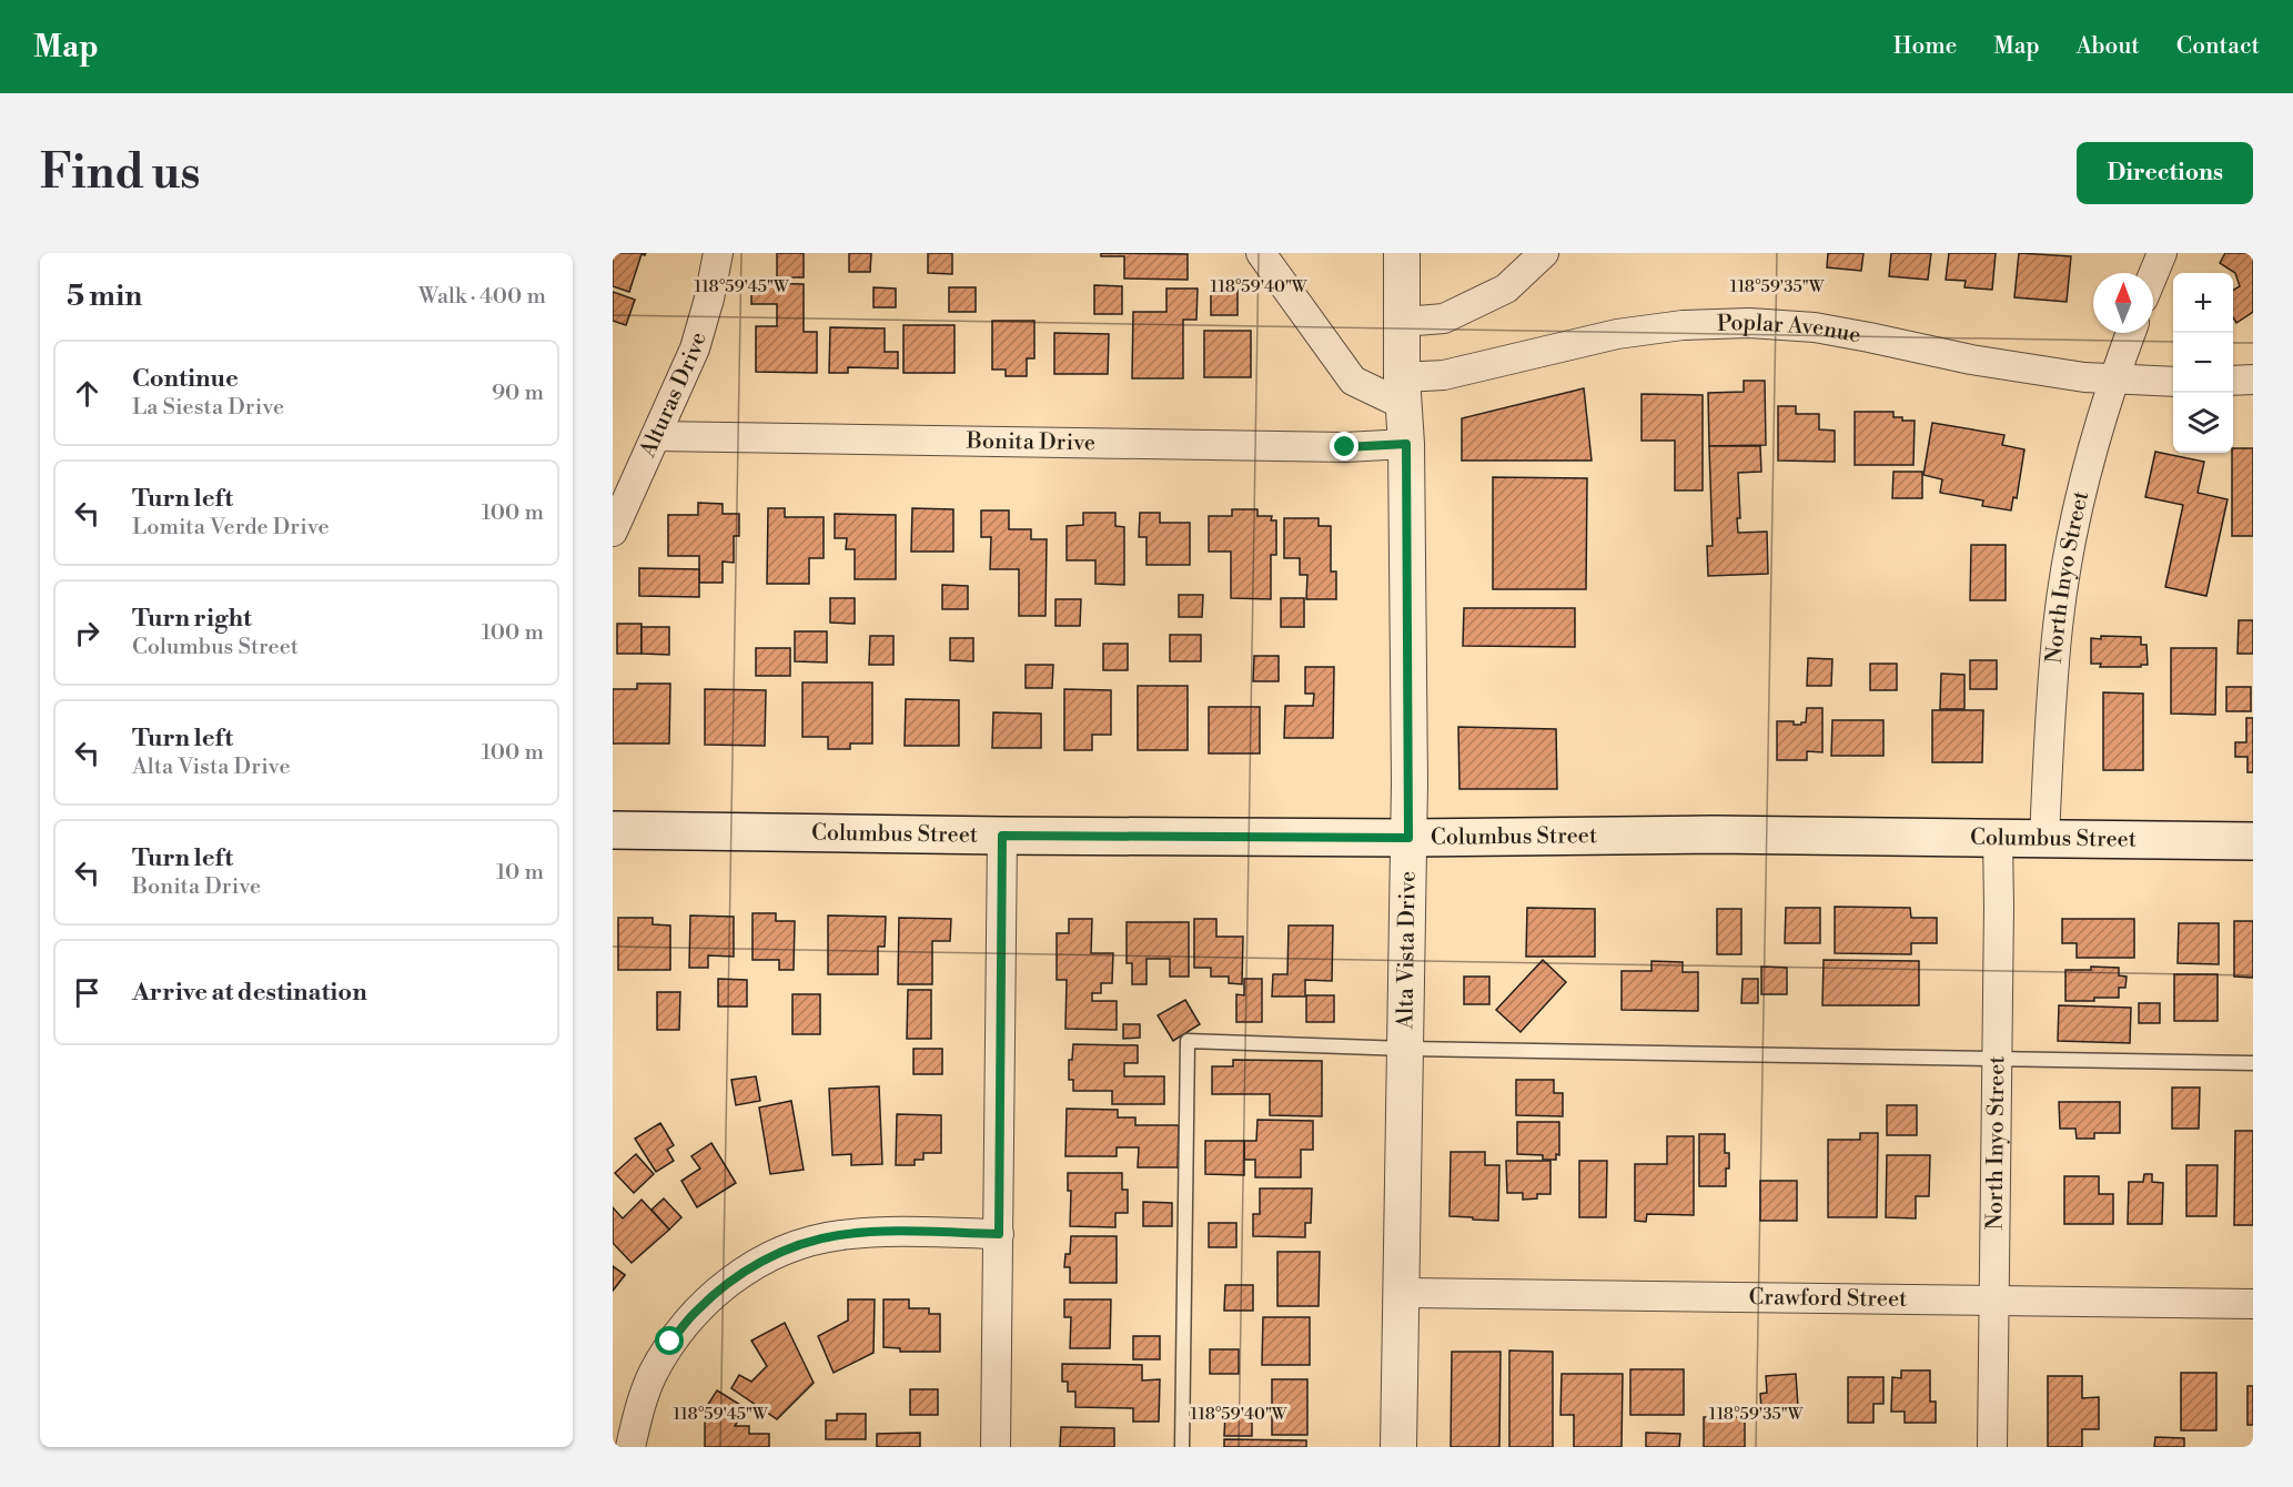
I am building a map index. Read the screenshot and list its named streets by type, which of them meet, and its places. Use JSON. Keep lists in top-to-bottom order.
{
  "streets": {
    "main road": ["Columbus Street"],
    "street": [
      "Poplar Avenue",
      "Alturas Drive",
      "Bonita Drive",
      "North Inyo Street",
      "Alta Vista Drive",
      "Crawford Street"
    ]
  },
  "crossings": [
    ["Poplar Avenue", "North Inyo Street"],
    ["Poplar Avenue", "Alta Vista Drive"],
    ["Alturas Drive", "Bonita Drive"],
    ["Bonita Drive", "Alta Vista Drive"],
    ["North Inyo Street", "Columbus Street"],
    ["North Inyo Street", "Crawford Street"],
    ["Columbus Street", "Alta Vista Drive"],
    ["Alta Vista Drive", "Crawford Street"]
  ],
  "north": "top",
  "page": {
    "header": "Map",
    "nav": [
      "Home",
      "Map",
      "About",
      "Contact"
    ],
    "buttons": "Directions",
    "title": "Find us",
    "heading": ["5 min", "Walk · 400 m"],
    "map_buttons": ["+", "−"],
    "list": [
      ["Continue", "La Siesta Drive", "90 m"],
      ["Turn left", "Lomita Verde Drive", "100 m"],
      ["Turn right", "Columbus Street", "100 m"],
      ["Turn left", "Alta Vista Drive", "100 m"],
      ["Turn left", "Bonita Drive", "10 m"],
      "Arrive at destination"
    ]
  },
  "coordinates": ["118°59'45\"W", "118°59'40\"W", "118°59'35\"W"]
}
